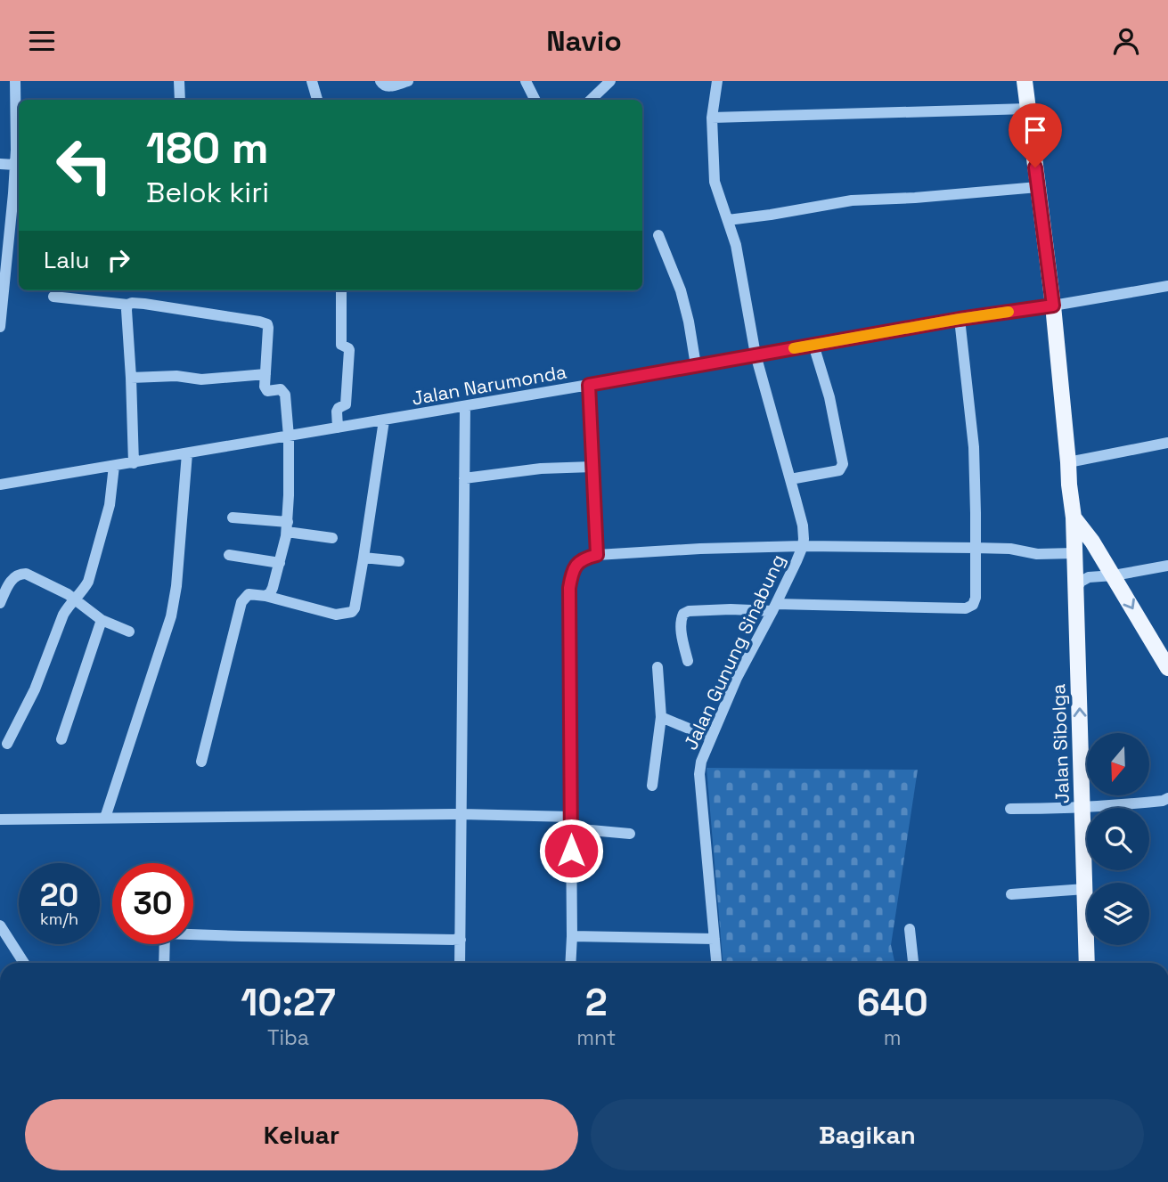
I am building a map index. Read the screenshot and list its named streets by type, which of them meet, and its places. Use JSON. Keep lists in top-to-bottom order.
{
  "streets": {
    "main road": ["Jalan Sibolga"],
    "street": ["Jalan Narumonda", "Jalan Gunung Sinabung"]
  },
  "crossings": [
    ["Jalan Narumonda", "Jalan Gunung Sinabung"],
    ["Jalan Narumonda", "Jalan Sibolga"]
  ],
  "north": "bottom",
  "page": {
    "header": "Navio",
    "turn": ["180 m", "Belok kiri"],
    "then": "Lalu",
    "speed": "20 km/h",
    "limit": "30",
    "eta": [
      "10:27",
      "Tiba",
      "2",
      "mnt",
      "640",
      "m"
    ],
    "buttons": ["Keluar", "Bagikan"]
  }
}
